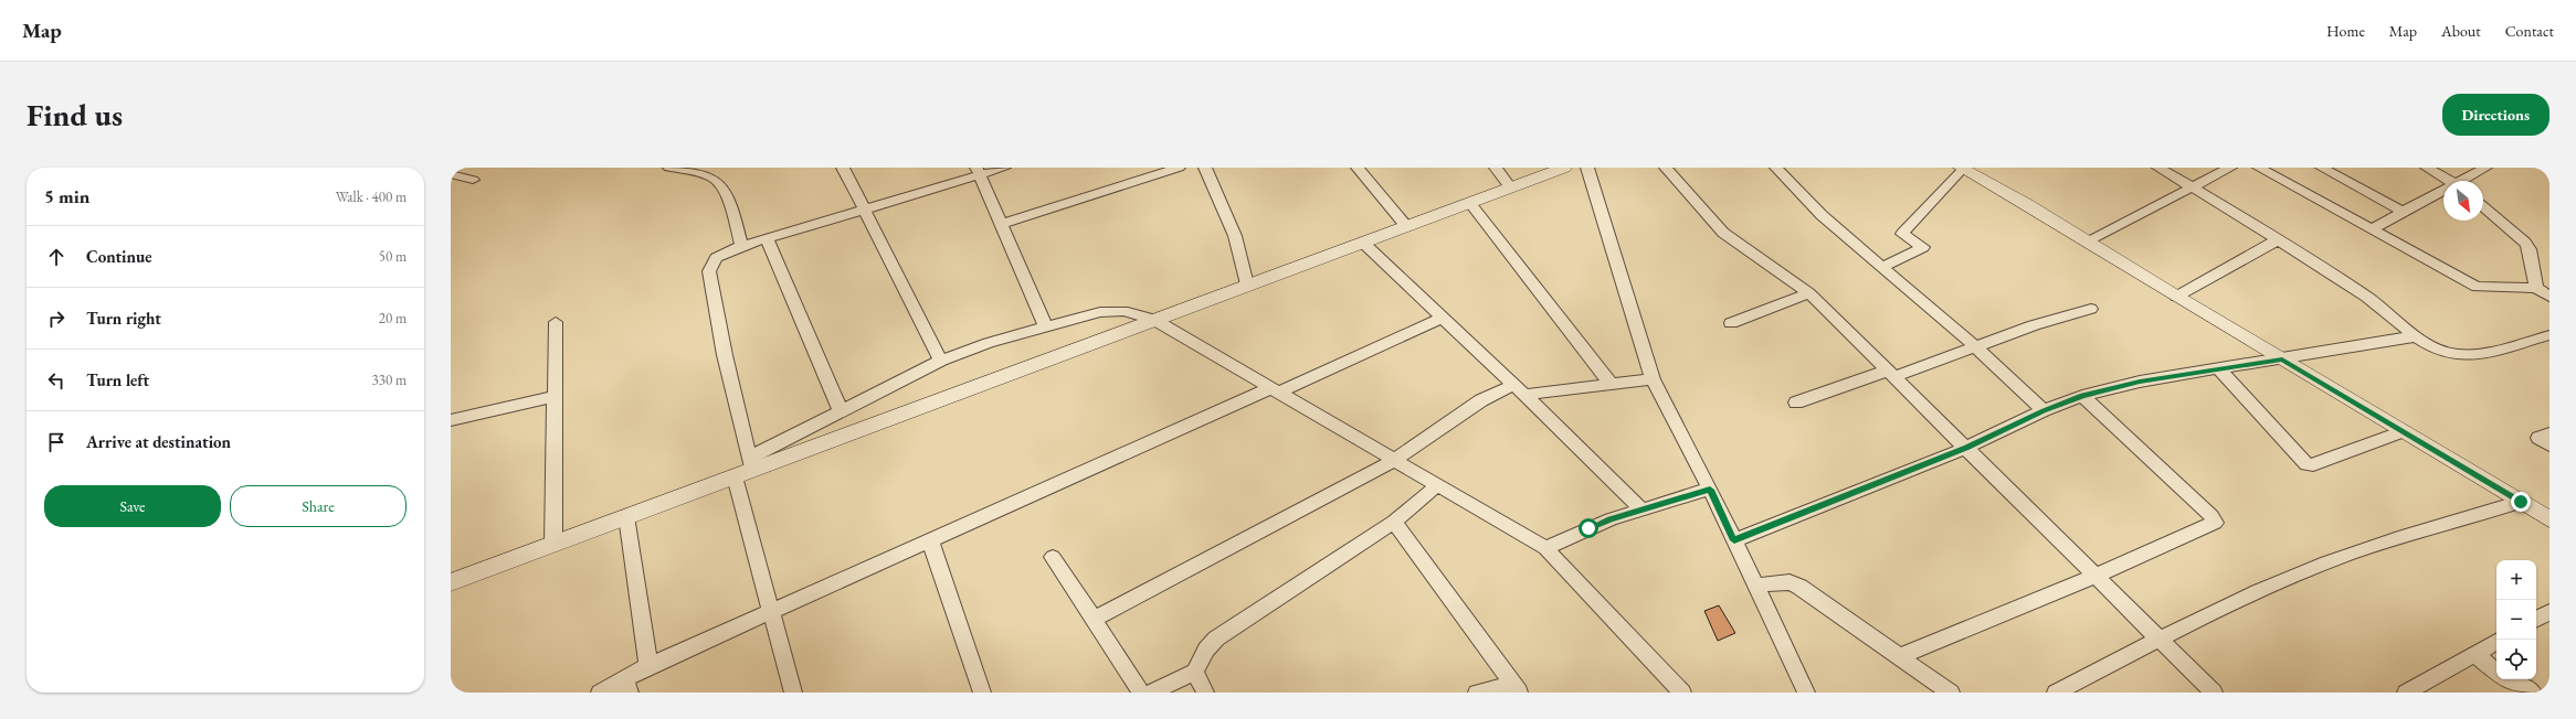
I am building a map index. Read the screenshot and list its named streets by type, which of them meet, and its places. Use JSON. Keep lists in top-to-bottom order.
{
  "north": "bottom right",
  "page": {
    "header": "Map",
    "nav": [
      "Home",
      "Map",
      "About",
      "Contact"
    ],
    "buttons": [
      "Directions",
      ["Save", "Share"]
    ],
    "title": "Find us",
    "heading": ["5 min", "Walk · 400 m"],
    "list": [
      ["Continue", "50 m"],
      ["Turn right", "20 m"],
      ["Turn left", "330 m"],
      "Arrive at destination"
    ],
    "map_buttons": ["+", "−"]
  }
}
